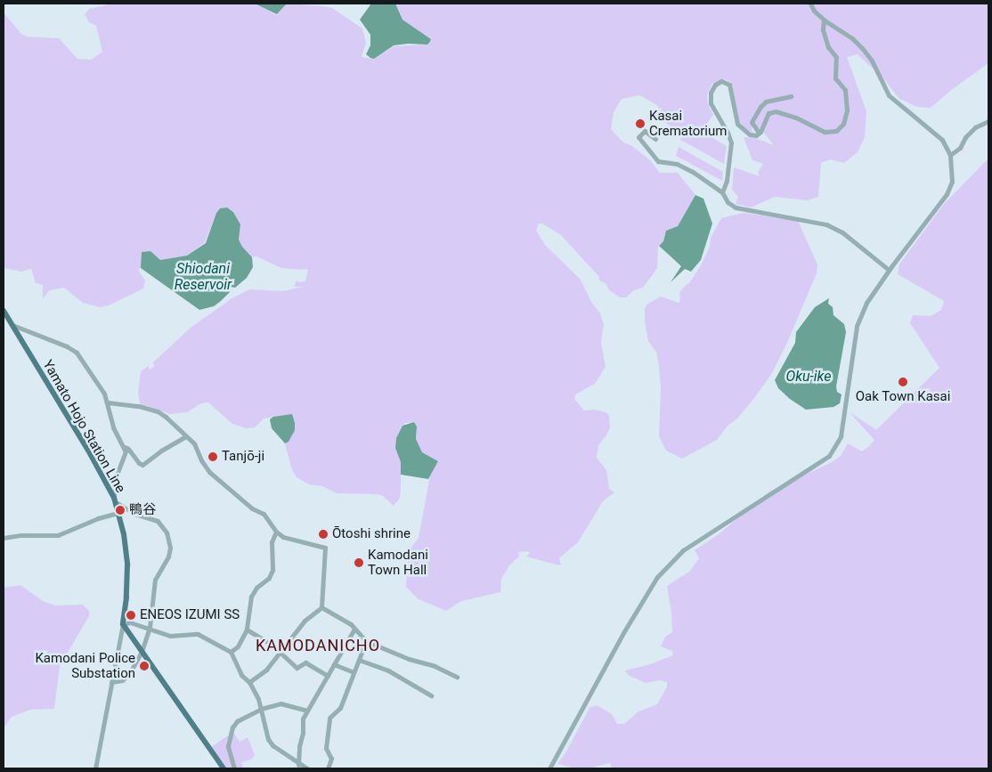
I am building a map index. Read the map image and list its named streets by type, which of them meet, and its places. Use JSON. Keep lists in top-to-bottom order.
{
  "streets": {
    "main road": ["Yamato Hojo Station Line"]
  },
  "districts": ["KAMODANICHO"],
  "water": ["Shiodani Reservoir", "Oku-ike"],
  "places": [
    "Kasai Crematorium",
    "Oak Town Kasai",
    "Tanjō-ji",
    "鴨谷",
    "Ōtoshi shrine",
    "Kamodani Town Hall",
    "ENEOS IZUMI SS",
    "Kamodani Police Substation"
  ]
}
